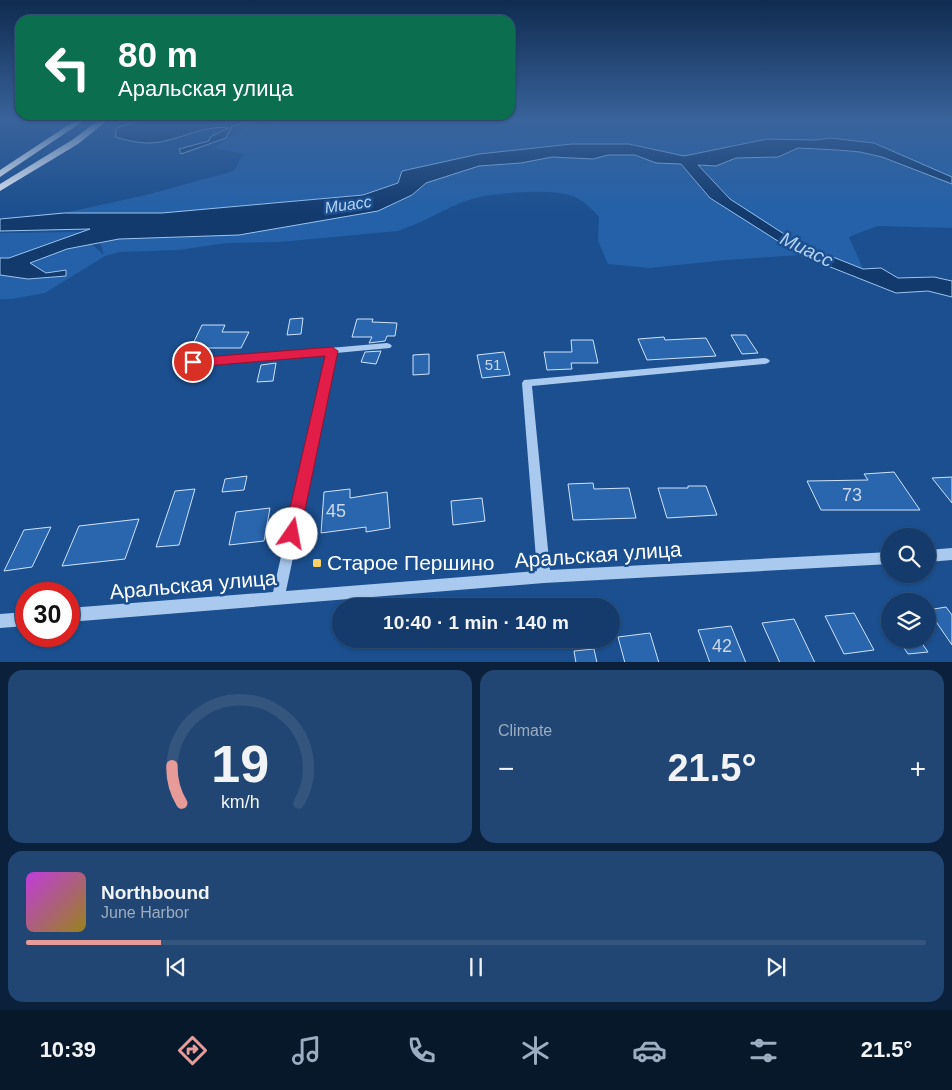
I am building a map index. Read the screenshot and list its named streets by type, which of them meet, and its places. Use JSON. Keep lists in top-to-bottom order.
{
  "streets": {
    "street": ["Аральская улица"]
  },
  "water": ["Миасс"],
  "places": {
    "transit": ["Старое Першино"]
  },
  "house_numbers": [
    "51",
    "73",
    "45",
    "42"
  ],
  "page": {
    "turn": ["80 m", "Аральская улица"],
    "limit": "30",
    "trip": "10:40 · 1 min · 140 m",
    "tile": "Climate",
    "heat": ["−", "21.5°", "+"],
    "song": ["Northbound", "June Harbor"],
    "tabs": ["10:39", "21.5°"],
    "gauge": ["19", "km/h"]
  }
}
